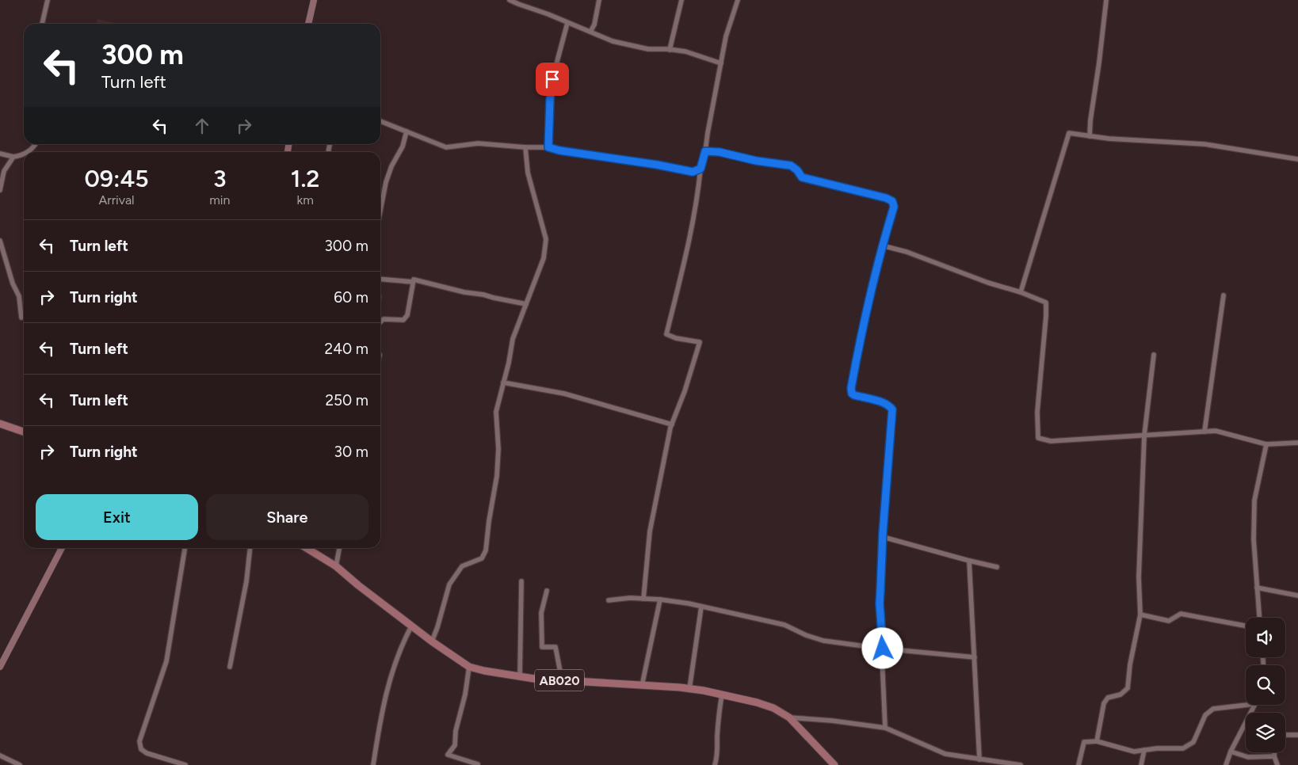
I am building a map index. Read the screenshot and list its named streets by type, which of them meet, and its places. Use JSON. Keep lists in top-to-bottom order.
{
  "streets": {
    "main road": ["AB020"]
  },
  "page": {
    "turn": ["300 m", "Turn left"],
    "eta": [
      "09:45",
      "Arrival",
      "3",
      "min",
      "1.2",
      "km"
    ],
    "list": [
      {
        "name": "Turn left",
        "value": "300 m"
      },
      {
        "name": "Turn right",
        "value": "60 m"
      },
      {
        "name": "Turn left",
        "value": "240 m"
      },
      {
        "name": "Turn left",
        "value": "250 m"
      },
      {
        "name": "Turn right",
        "value": "30 m"
      }
    ],
    "buttons": ["Exit", "Share"]
  }
}
